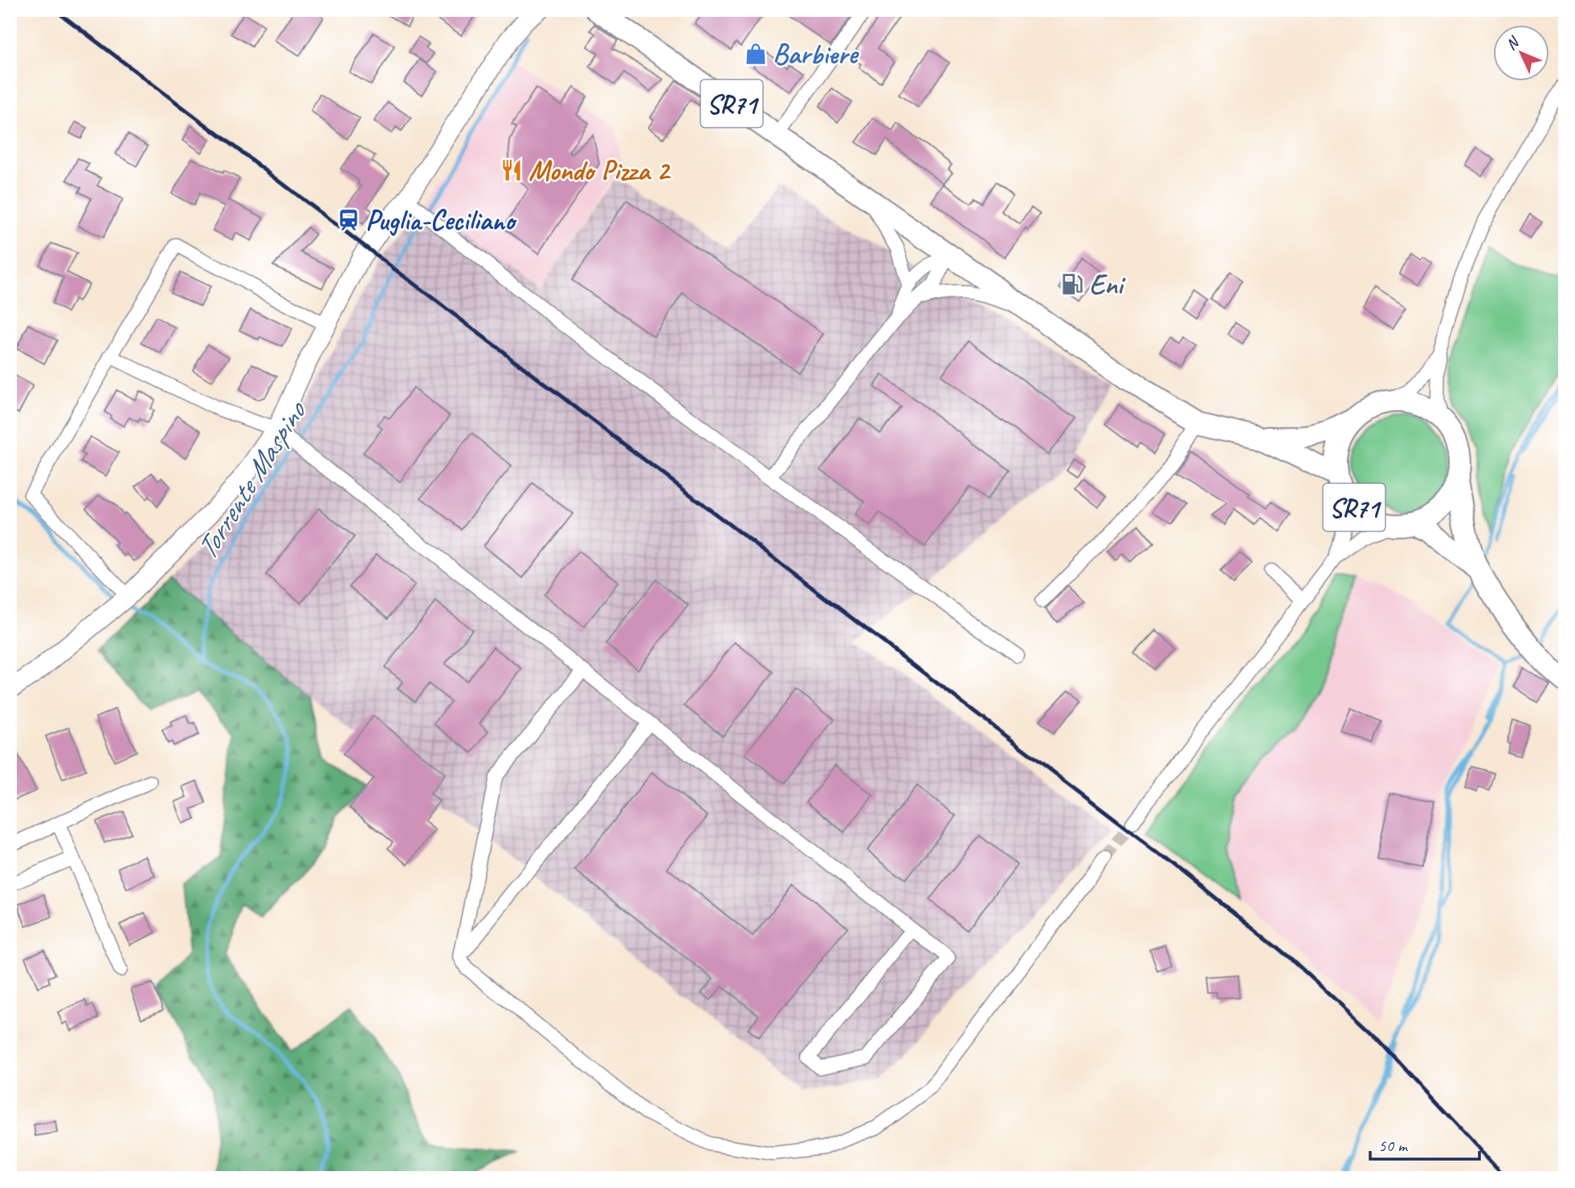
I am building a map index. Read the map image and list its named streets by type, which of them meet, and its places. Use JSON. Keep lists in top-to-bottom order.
{
  "streets": {
    "main road": ["SR71"]
  },
  "water": ["Torrente Maspino"],
  "places": {
    "shop": ["Barbiere"],
    "restaurant": ["Mondo Pizza 2"],
    "station": ["Puglia-Ceciliano"],
    "fuel station": ["Eni"]
  },
  "scale_bar": "50 m",
  "north": "top left"
}
